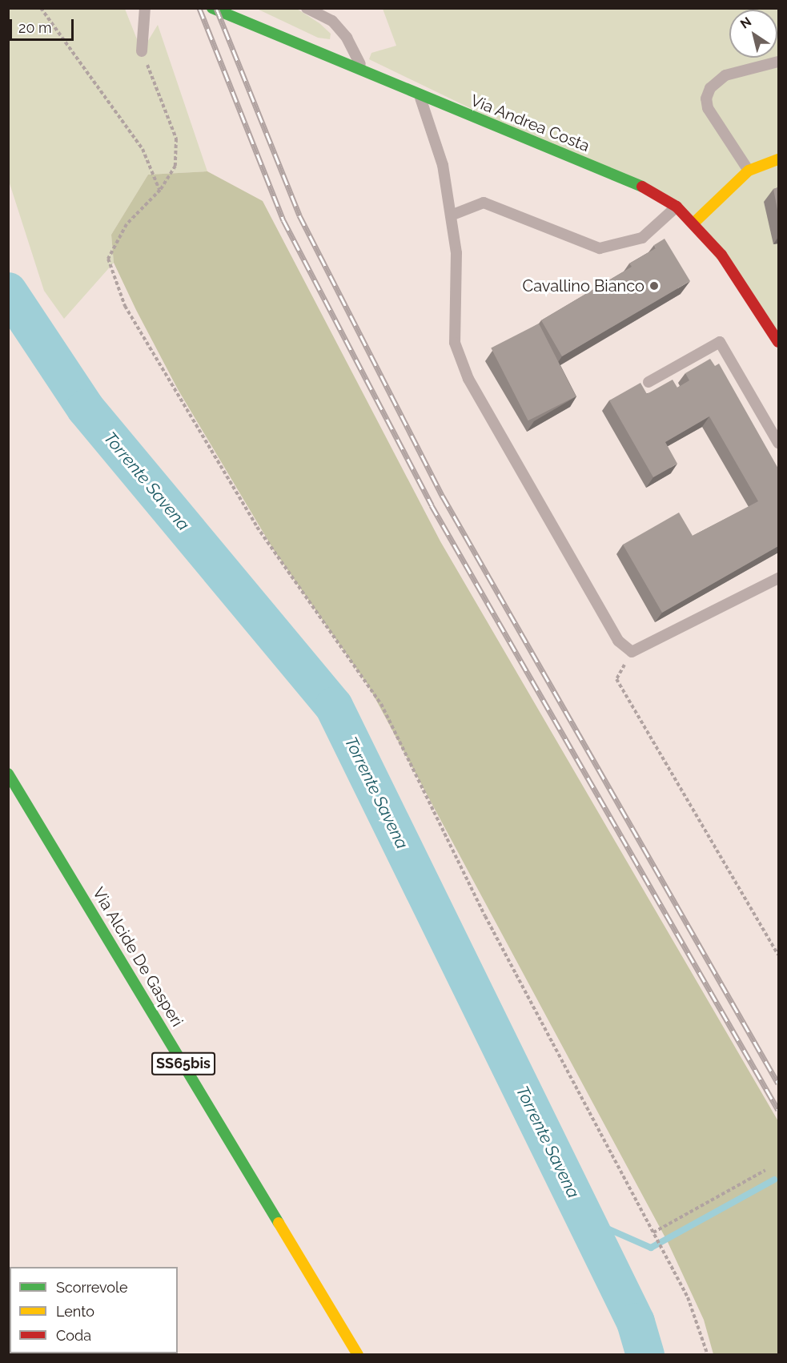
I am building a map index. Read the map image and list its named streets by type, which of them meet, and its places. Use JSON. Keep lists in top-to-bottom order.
{
  "streets": {
    "main road": ["Via Andrea Costa", "Via Alcide De Gasperi", "SS65bis"]
  },
  "water": ["Torrente Savena"],
  "places": ["Cavallino Bianco"],
  "legend": ["Scorrevole", "Lento", "Coda"],
  "scale_bar": "20 m",
  "north": "top left"
}
